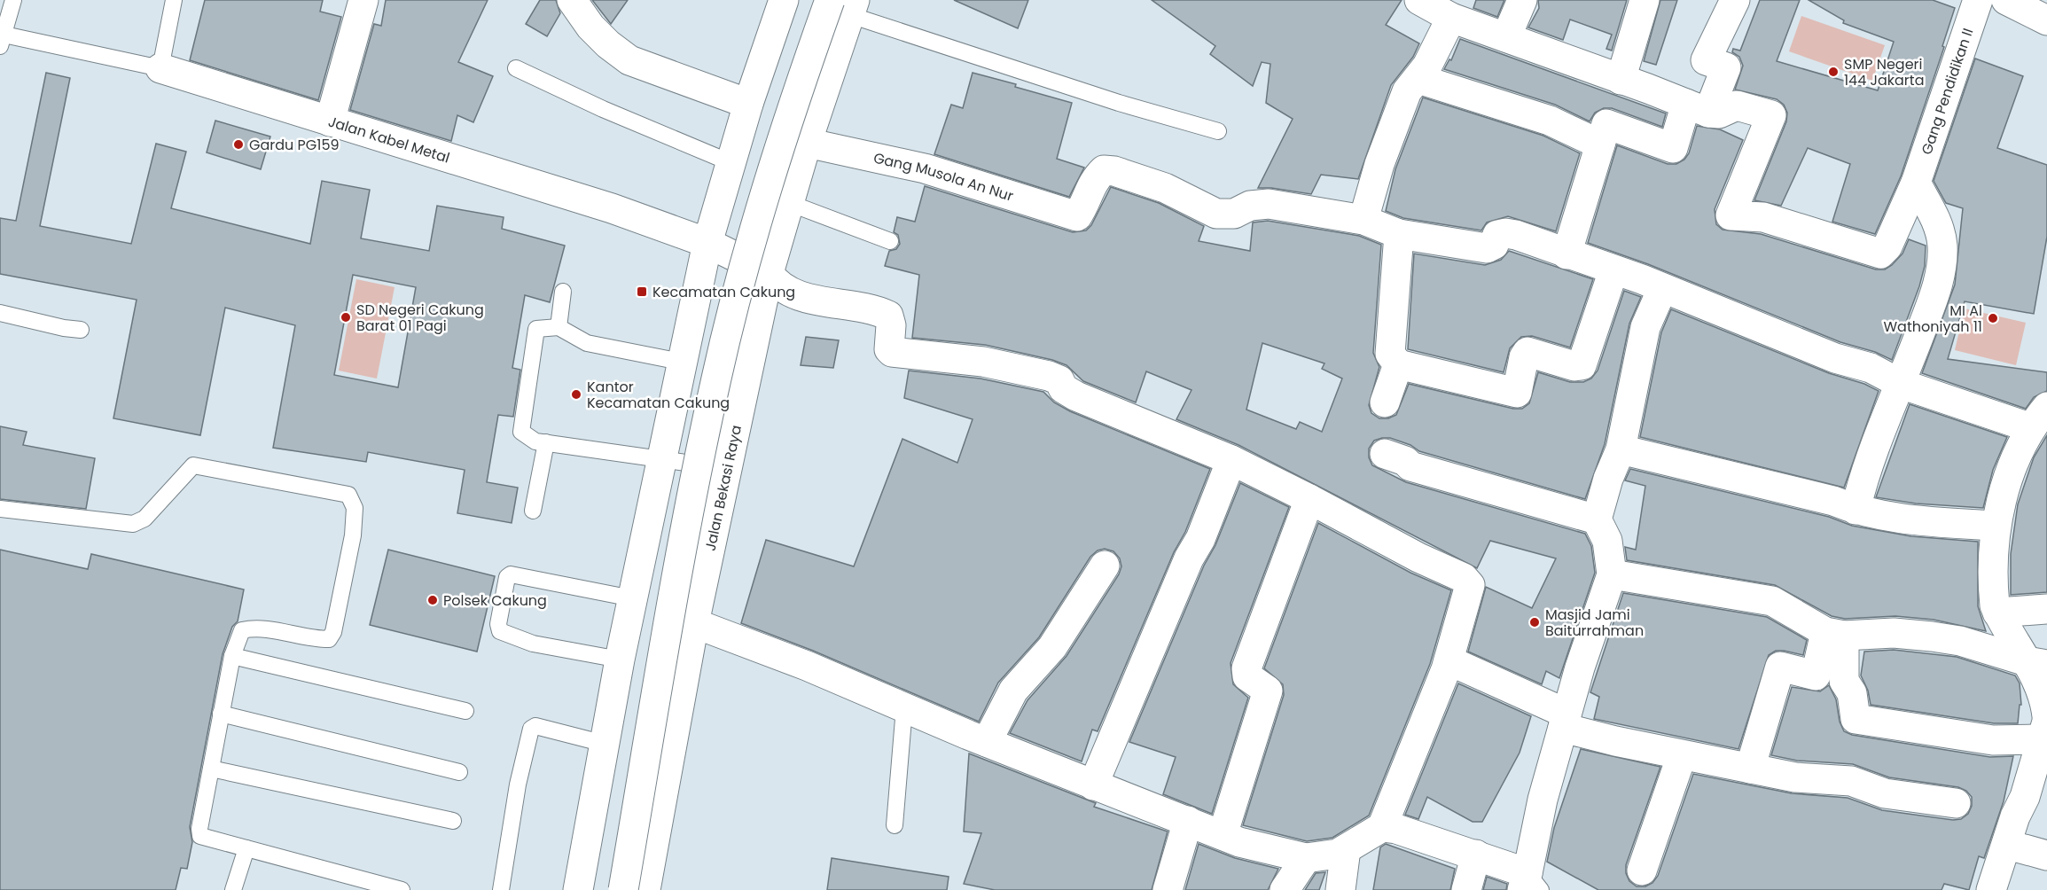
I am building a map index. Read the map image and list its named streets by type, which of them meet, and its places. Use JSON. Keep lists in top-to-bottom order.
{
  "streets": {
    "main road": [
      "Gang Pendidikan II",
      "Jalan Kabel Metal",
      "Gang Musola An Nur",
      "Jalan Bekasi Raya"
    ]
  },
  "crossings": [
    ["Jalan Kabel Metal", "Jalan Bekasi Raya"],
    ["Gang Musola An Nur", "Jalan Bekasi Raya"]
  ],
  "places": {
    "other": [
      "SMP Negeri 144 Jakarta",
      "Gardu PG159",
      "SD Negeri Cakung Barat 01 Pagi",
      "MI Al Wathoniyah 11",
      "Kantor Kecamatan Cakung",
      "Polsek Cakung",
      "Masjid Jami Baiturrahman"
    ],
    "transit": ["Kecamatan Cakung"]
  }
}
